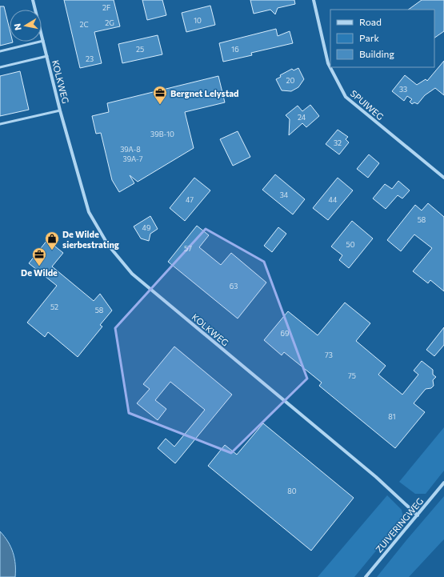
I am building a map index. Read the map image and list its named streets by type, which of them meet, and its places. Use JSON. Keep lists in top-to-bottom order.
{
  "streets": {
    "street": ["KOLKWEG", "SPUIWEG", "ZUIVERINGWEG"]
  },
  "crossings": [
    ["KOLKWEG", "ZUIVERINGWEG"]
  ],
  "places": {
    "office": ["Bergnet Lelystad", "De Wilde"],
    "shop": ["De Wilde sierbestrating"]
  },
  "house_numbers": [
    "2F",
    "10",
    "2G",
    "2C",
    "25",
    "16",
    "23",
    "20",
    "33",
    "24",
    "39B-10",
    "32",
    "39A-8",
    "39A-7",
    "34",
    "47",
    "44",
    "58",
    "49",
    "50",
    "57",
    "63",
    "52",
    "58",
    "69",
    "73",
    "75",
    "81",
    "80"
  ],
  "legend": ["Road", "Park", "Building"],
  "north": "left"
}
